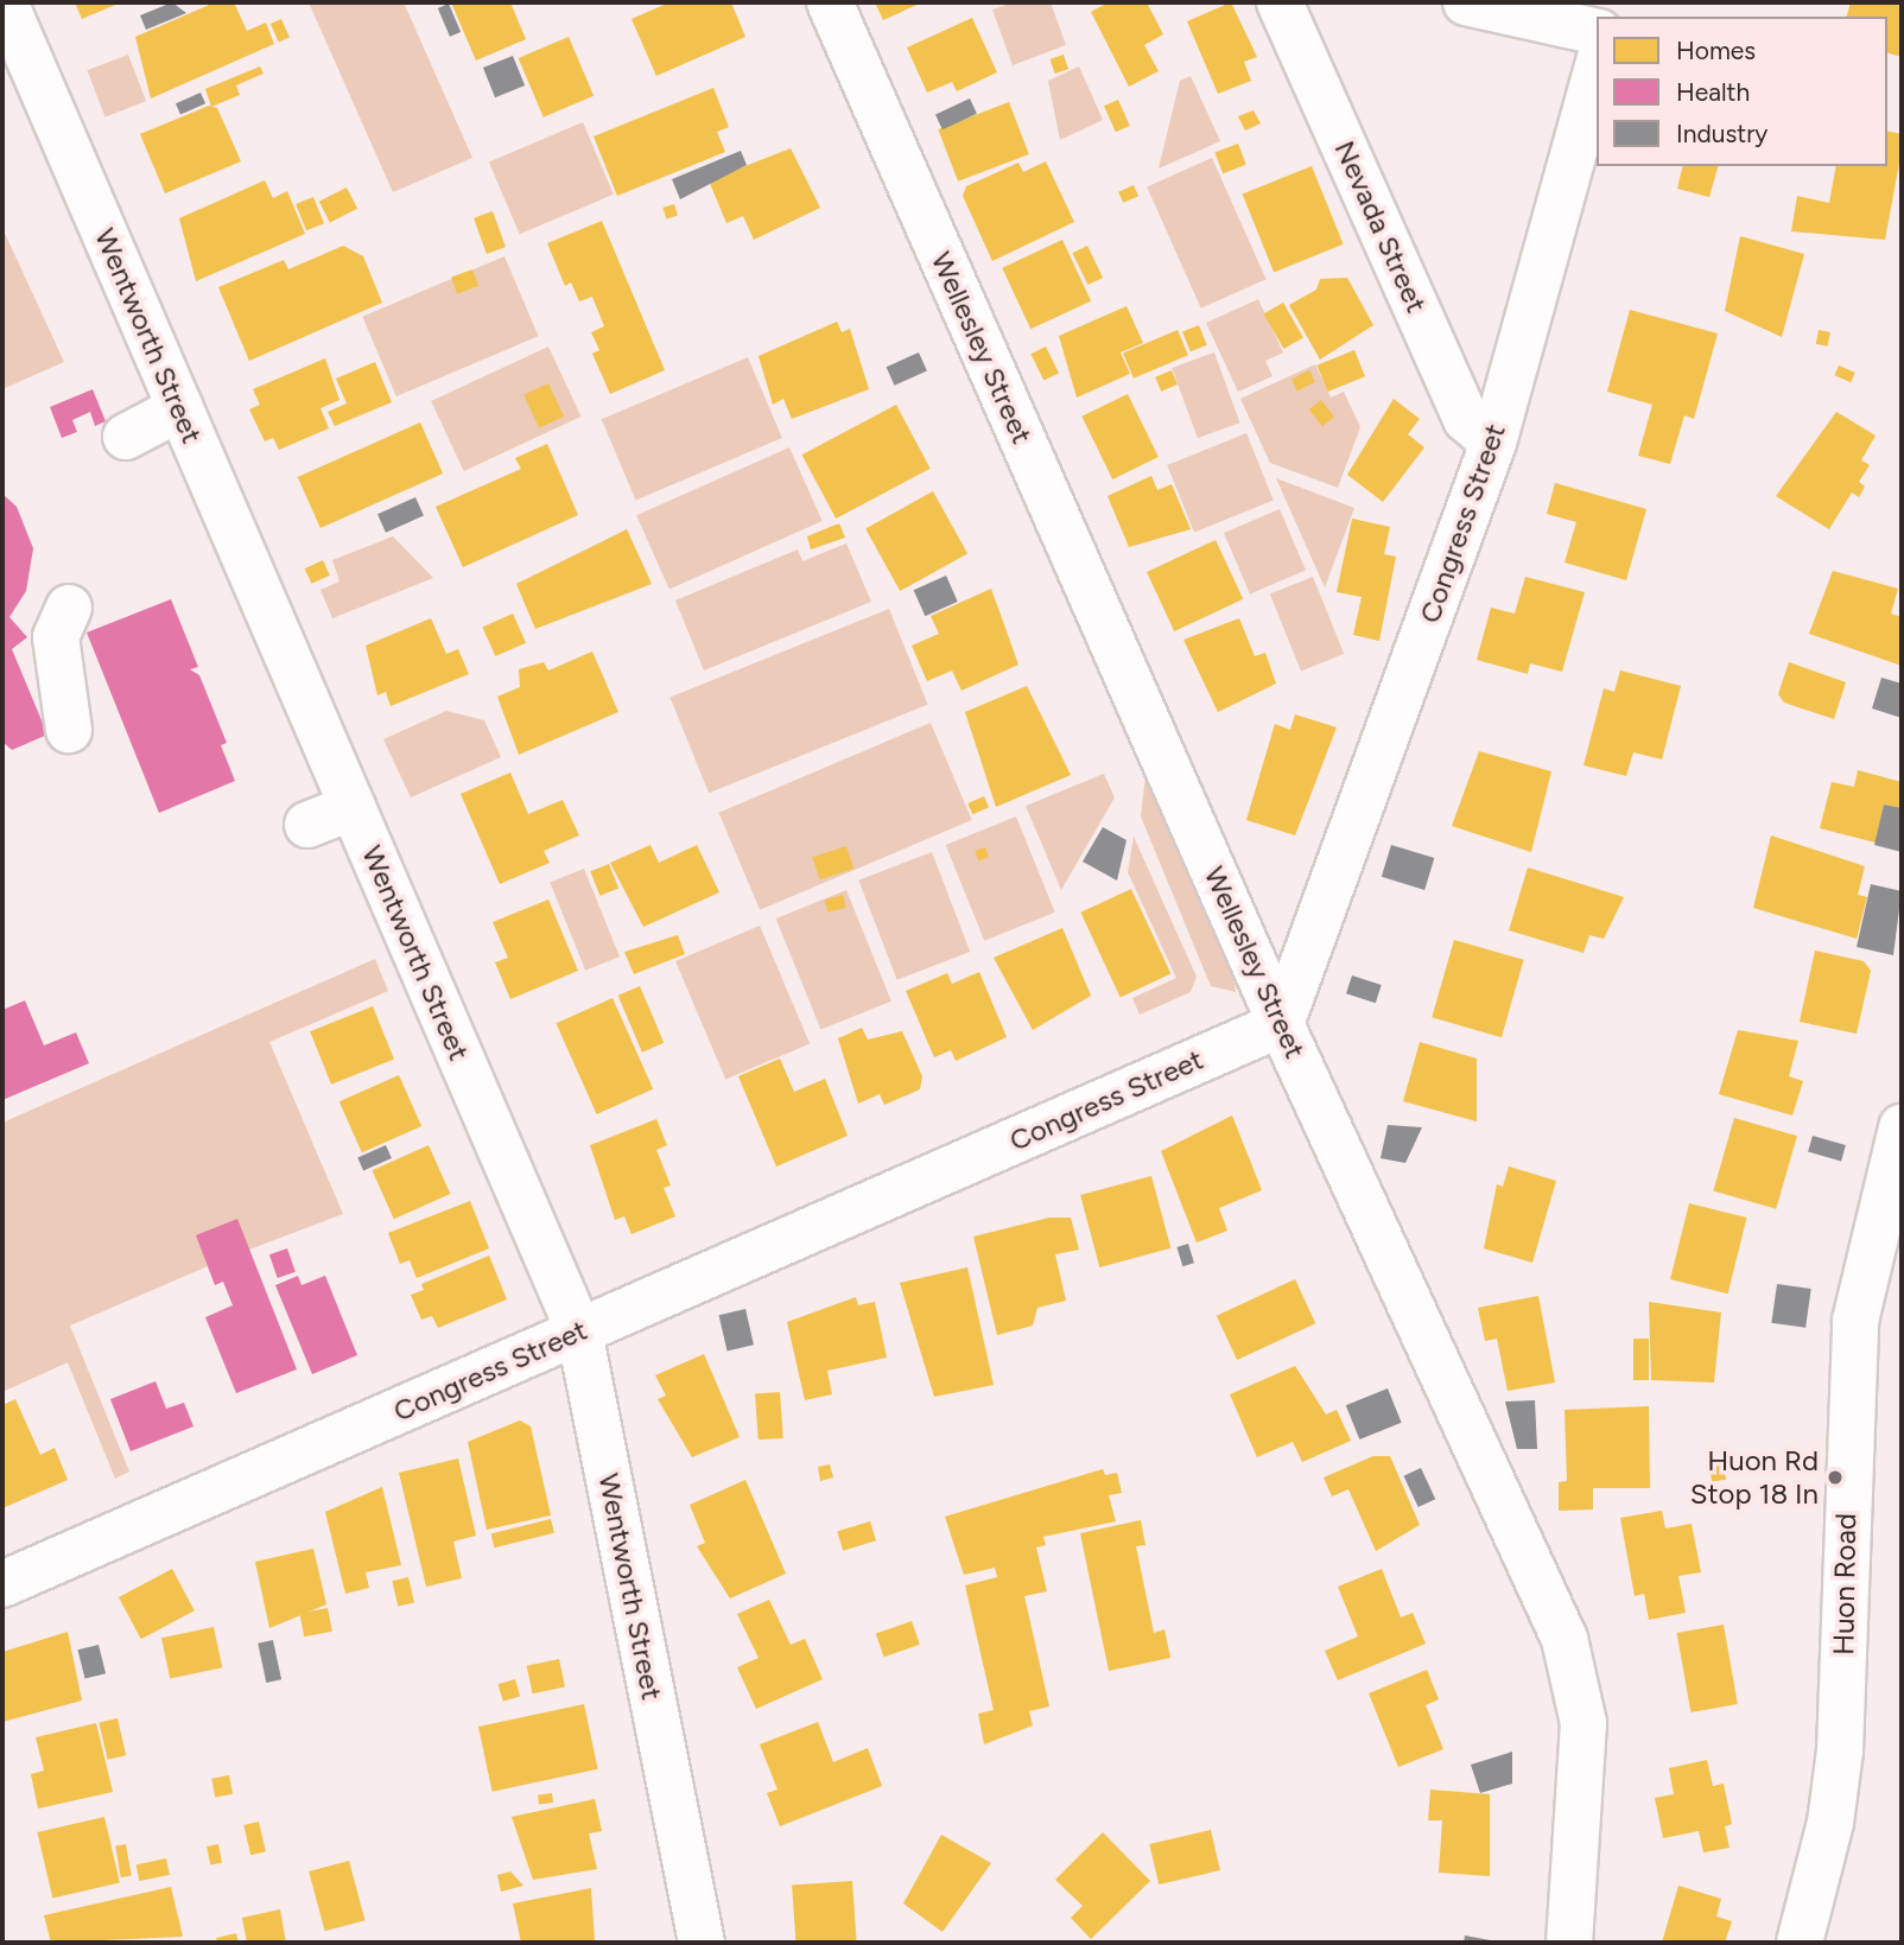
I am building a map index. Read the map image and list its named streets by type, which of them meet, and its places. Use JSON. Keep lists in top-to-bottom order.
{
  "streets": {
    "street": [
      "Nevada Street",
      "Wentworth Street",
      "Wellesley Street",
      "Congress Street",
      "Huon Road"
    ]
  },
  "crossings": [
    ["Nevada Street", "Congress Street"],
    ["Wentworth Street", "Congress Street"],
    ["Wellesley Street", "Congress Street"]
  ],
  "places": ["Huon Rd Stop 18 In"],
  "legend": ["Homes", "Health", "Industry"]
}
